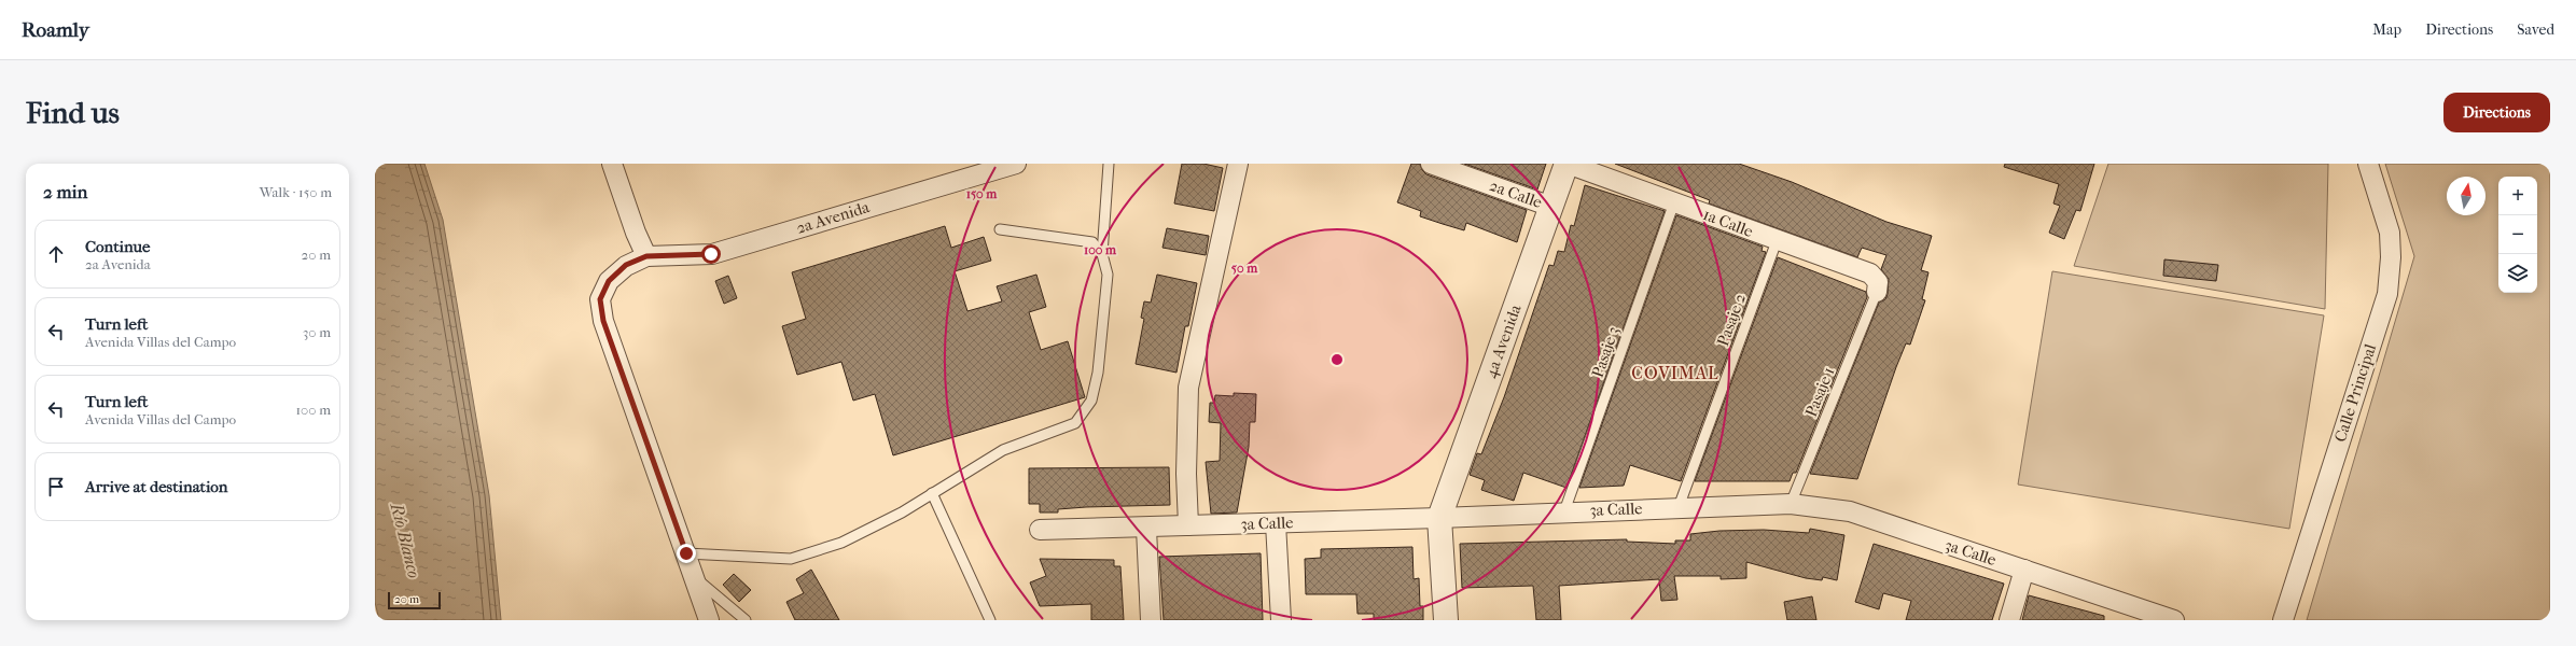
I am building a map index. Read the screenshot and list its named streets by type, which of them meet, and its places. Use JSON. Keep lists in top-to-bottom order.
{
  "streets": {
    "street": [
      "2a Calle",
      "2a Avenida",
      "1a Calle",
      "4a Avenida",
      "Calle Principal",
      "3a Calle"
    ],
    "lane": ["Pasaje 2", "Pasaje 3", "Pasaje 1"]
  },
  "crossings": [
    ["2a Calle", "4a Avenida"],
    ["1a Calle", "Pasaje 2"],
    ["1a Calle", "4a Avenida"],
    ["1a Calle", "Pasaje 3"],
    ["1a Calle", "Pasaje 1"],
    ["Pasaje 2", "3a Calle"],
    ["4a Avenida", "3a Calle"],
    ["Pasaje 3", "3a Calle"],
    ["Pasaje 1", "3a Calle"]
  ],
  "districts": ["COVIMAL"],
  "water": ["Río Blanco"],
  "scale_bar": "20 m",
  "north": "top",
  "page": {
    "header": "Roamly",
    "nav": ["Map", "Directions", "Saved"],
    "buttons": "Directions",
    "title": "Find us",
    "heading": ["2 min", "Walk · 150 m"],
    "map_buttons": ["+", "−"],
    "list": [
      ["Continue", "2a Avenida", "20 m"],
      ["Turn left", "Avenida Villas del Campo", "30 m"],
      ["Turn left", "Avenida Villas del Campo", "100 m"],
      "Arrive at destination"
    ],
    "scale": "20 m"
  },
  "rings": ["150 m", "100 m", "50 m"]
}
